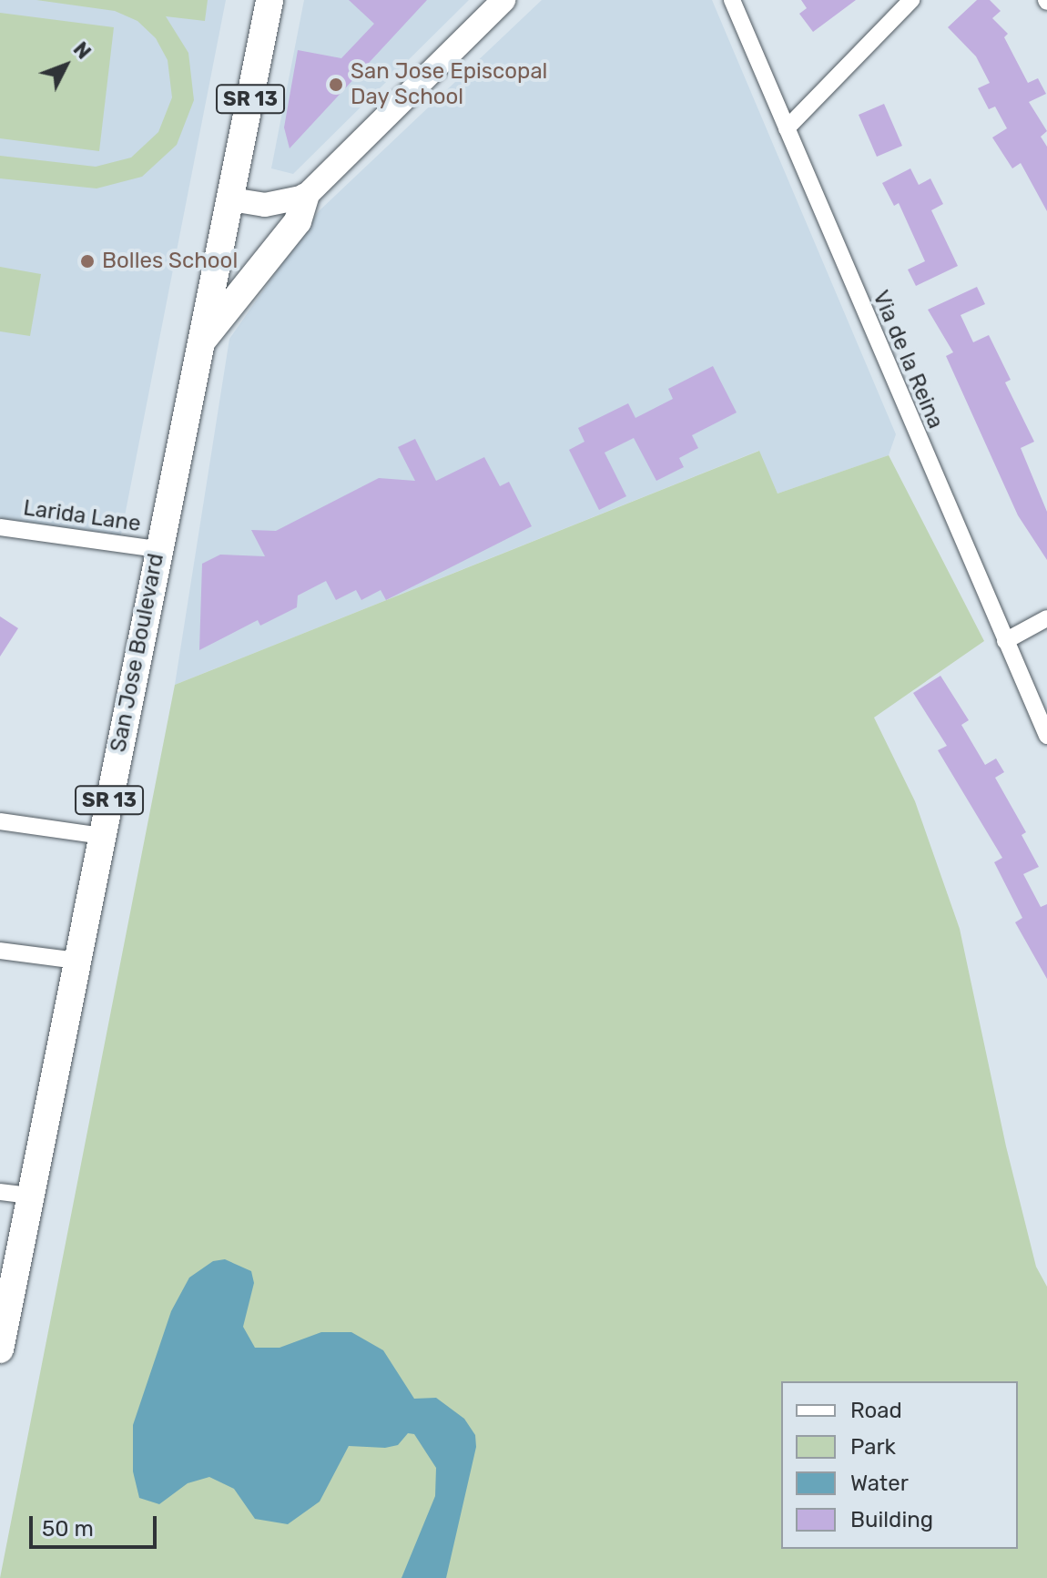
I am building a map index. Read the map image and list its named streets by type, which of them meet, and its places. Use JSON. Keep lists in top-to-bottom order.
{
  "streets": {
    "main road": ["SR 13", "San Jose Boulevard"],
    "street": ["Via de la Reina", "Larida Lane"]
  },
  "crossings": [
    ["Larida Lane", "San Jose Boulevard"]
  ],
  "places": ["San Jose Episcopal Day School", "Bolles School"],
  "legend": [
    "Road",
    "Park",
    "Water",
    "Building"
  ],
  "scale_bar": "50 m",
  "north": "top right"
}
